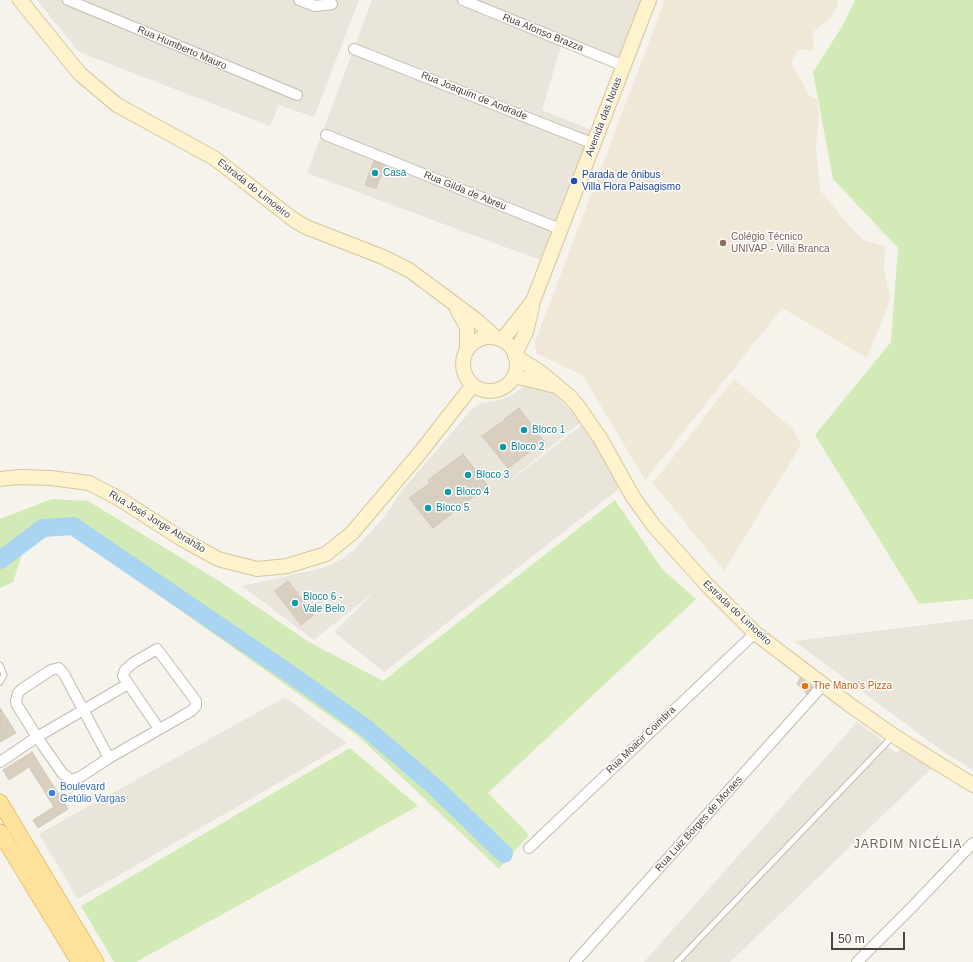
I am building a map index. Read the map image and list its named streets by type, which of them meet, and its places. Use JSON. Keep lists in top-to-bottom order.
{
  "streets": {
    "main road": ["Avenida das Notas", "Estrada do Limoeiro", "Rua José Jorge Abrahão"],
    "street": [
      "Rua Afonso Brazza",
      "Rua Humberto Mauro",
      "Rua Joaquim de Andrade",
      "Rua Gilda de Abreu",
      "Rua Moacir Coimbra",
      "Rua Luiz Borges de Moraes"
    ]
  },
  "crossings": [
    ["Rua Afonso Brazza", "Avenida das Notas"],
    ["Rua Joaquim de Andrade", "Avenida das Notas"],
    ["Avenida das Notas", "Estrada do Limoeiro"],
    ["Avenida das Notas", "Rua Gilda de Abreu"],
    ["Avenida das Notas", "Rua José Jorge Abrahão"],
    ["Estrada do Limoeiro", "Rua José Jorge Abrahão"],
    ["Estrada do Limoeiro", "Rua Moacir Coimbra"],
    ["Estrada do Limoeiro", "Rua Luiz Borges de Moraes"]
  ],
  "districts": ["JARDIM NICÉLIA"],
  "places": [
    "Casa",
    "Parada de ônibus Villa Flora Paisagismo",
    "Colégio Técnico UNIVAP - Villa Branca",
    "Bloco 1",
    "Bloco 2",
    "Bloco 3",
    "Bloco 4",
    "Bloco 5",
    "Bloco 6 - Vale Belo",
    "The Mano's Pizza",
    "Boulevard Getúlio Vargas"
  ],
  "scale_bar": "50 m"
}
